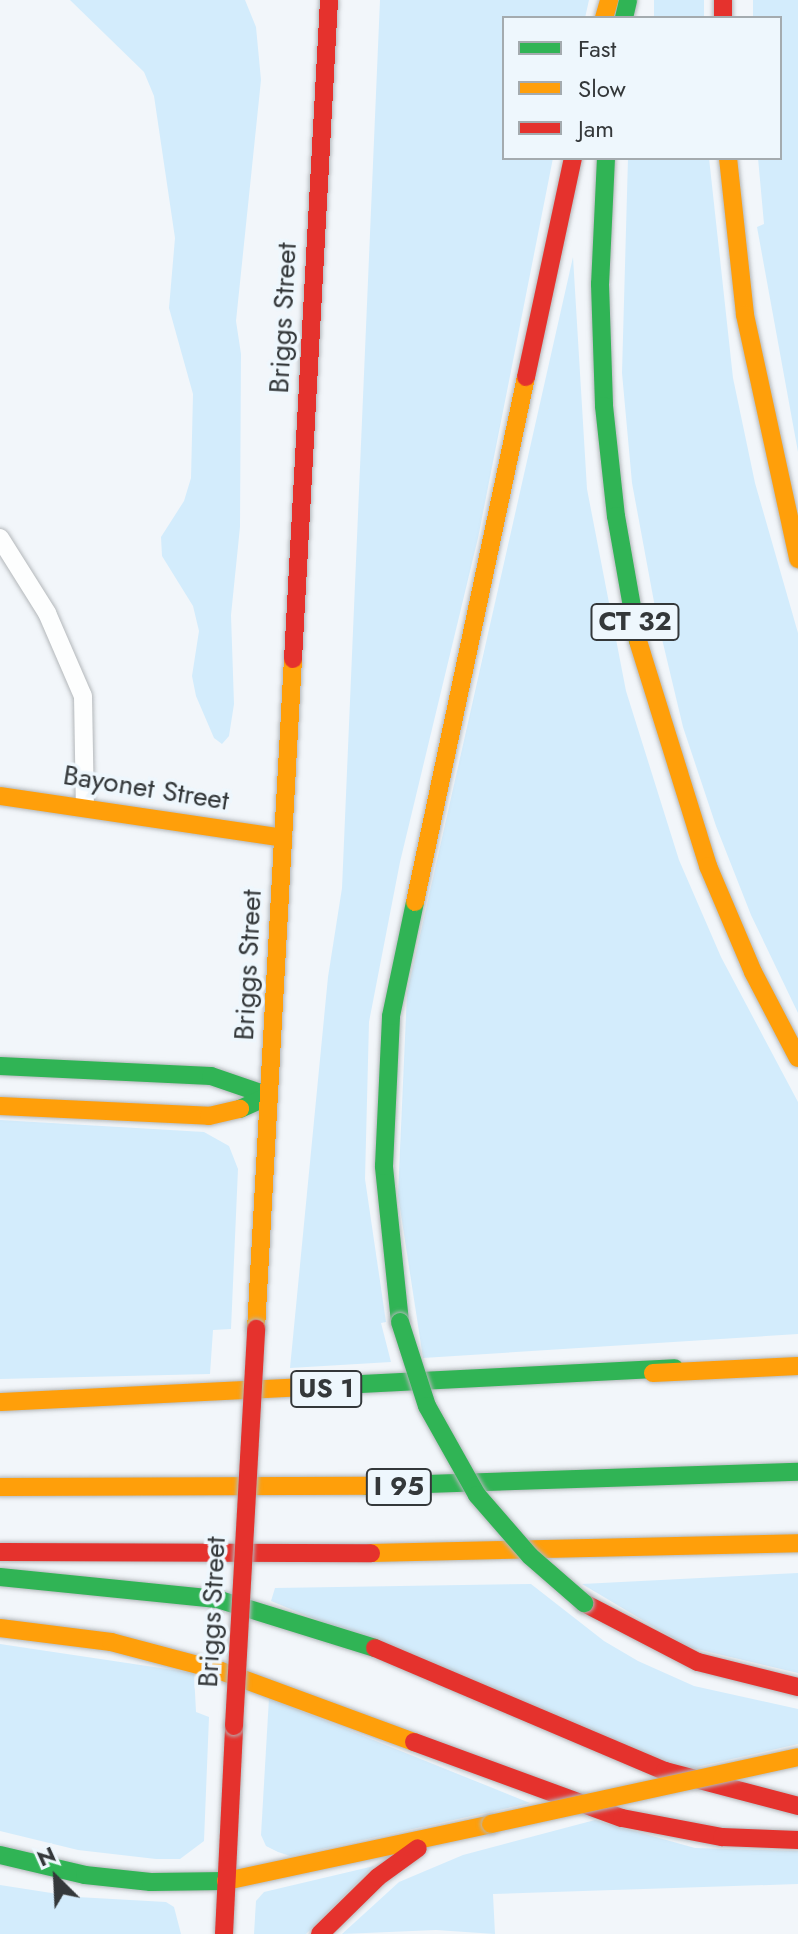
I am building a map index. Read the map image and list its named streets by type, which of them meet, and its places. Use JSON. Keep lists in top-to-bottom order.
{
  "streets": {
    "main road": [
      "Briggs Street",
      "CT 32",
      "Bayonet Street",
      "US 1",
      "I 95"
    ]
  },
  "crossings": [
    ["Briggs Street", "Bayonet Street"]
  ],
  "legend": ["Fast", "Slow", "Jam"],
  "north": "top left"
}
